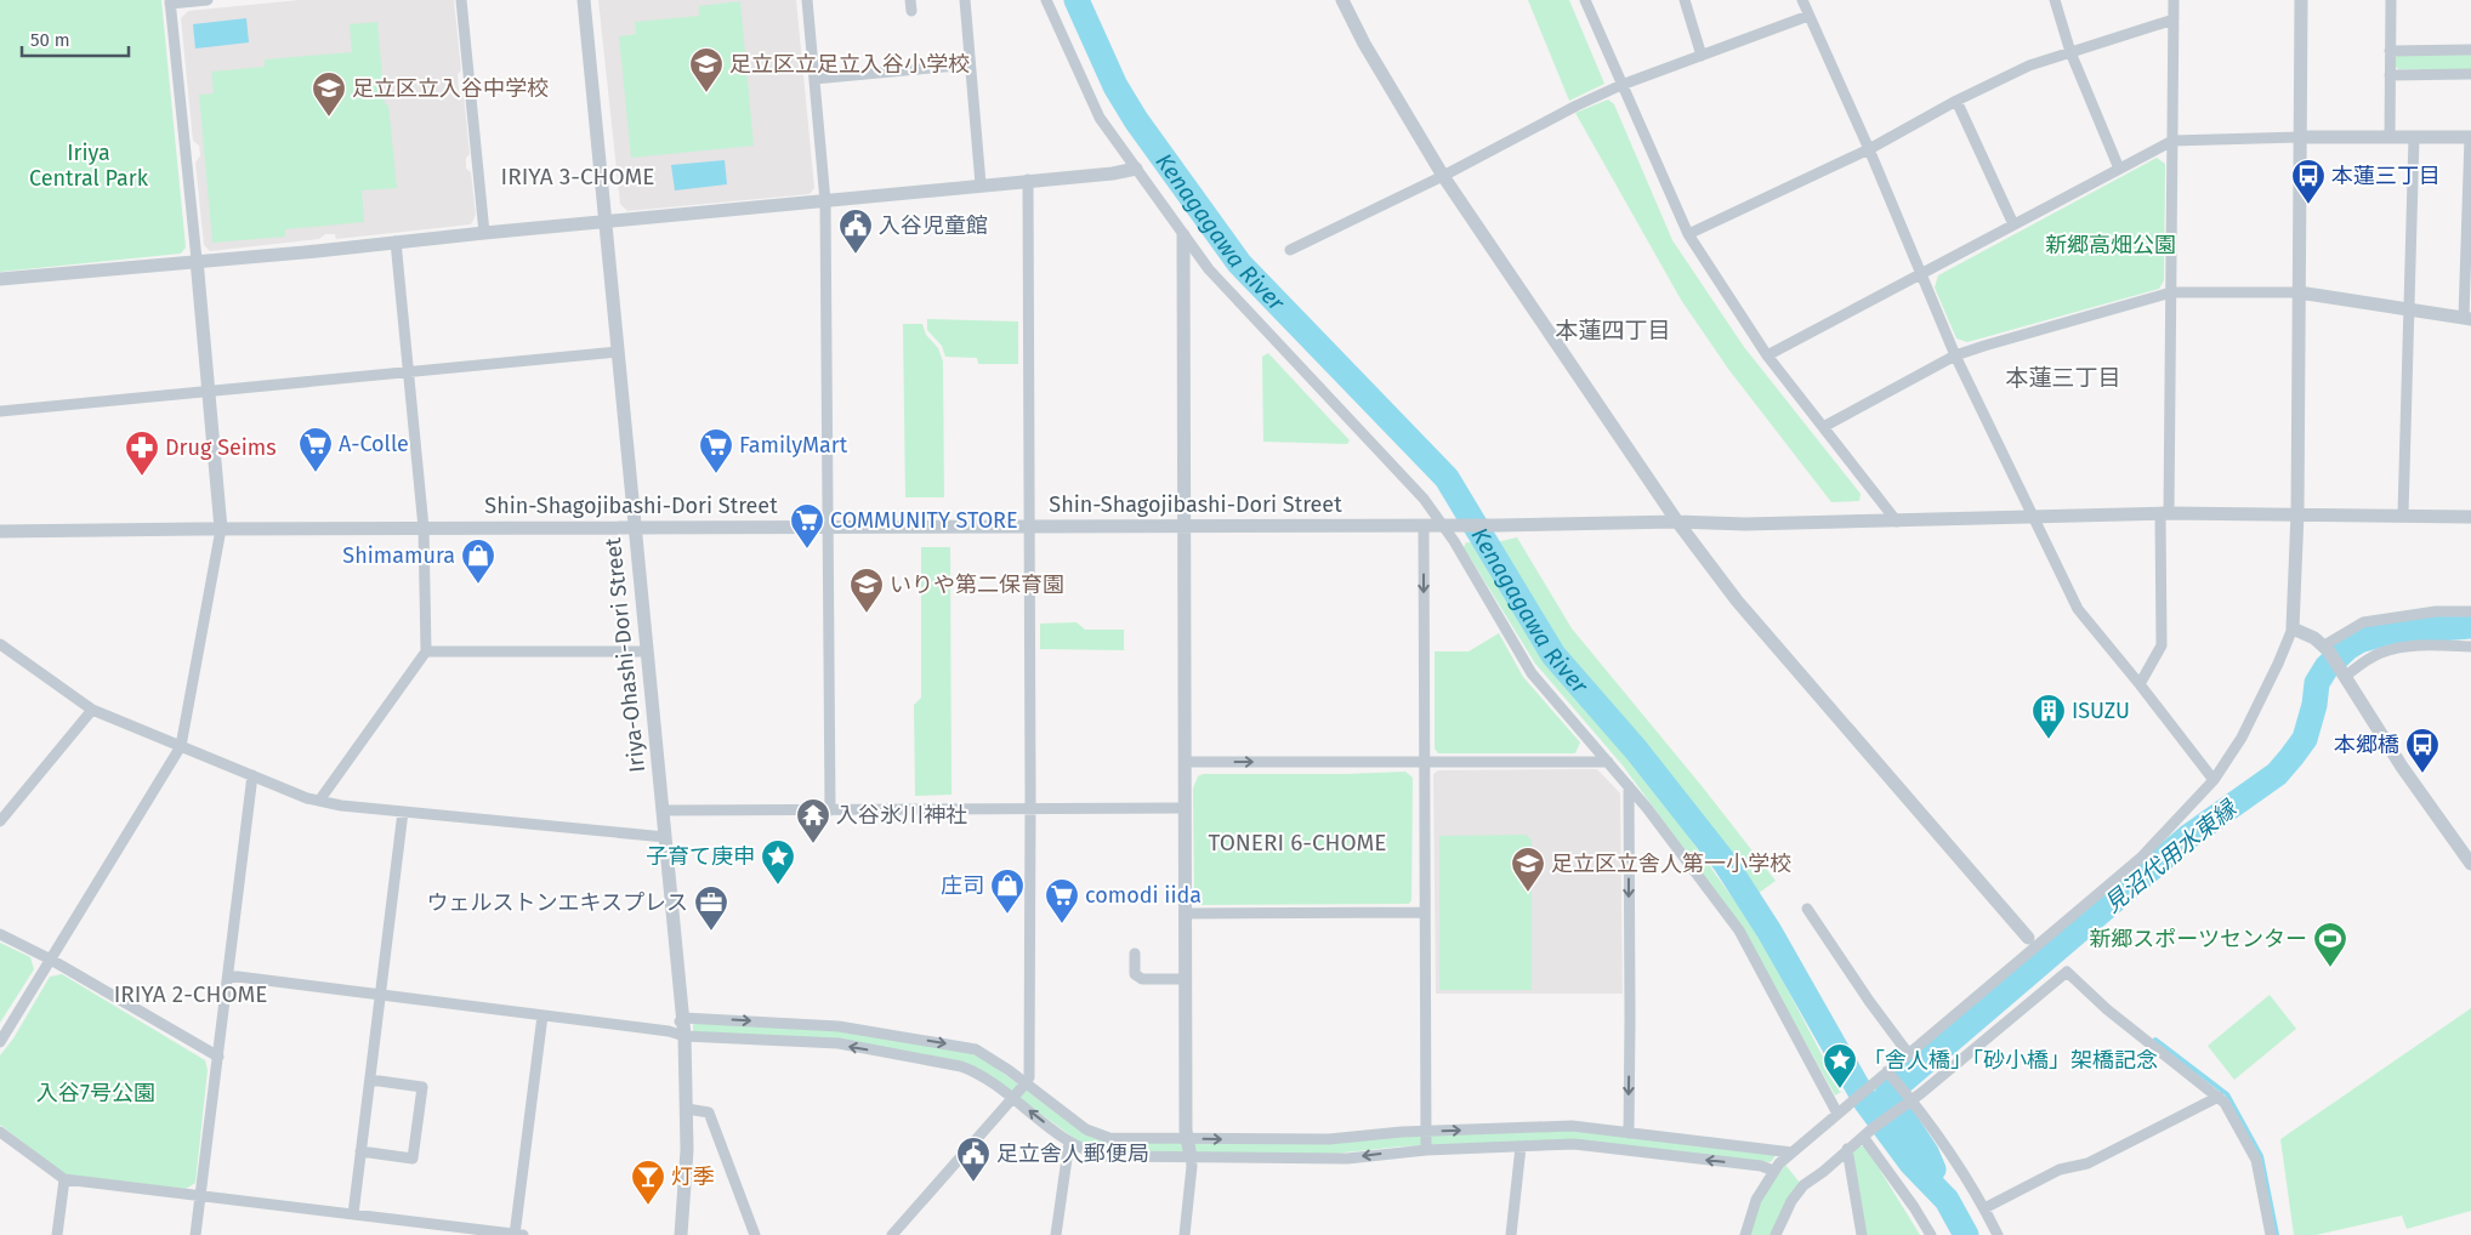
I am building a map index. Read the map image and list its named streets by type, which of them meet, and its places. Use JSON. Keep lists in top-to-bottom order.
{
  "streets": {
    "street": ["Shin-Shagojibashi-Dori Street", "Iriya-Ohashi-Dori Street"]
  },
  "crossings": [
    ["Shin-Shagojibashi-Dori Street", "Iriya-Ohashi-Dori Street"]
  ],
  "districts": [
    "IRIYA 3-CHOME",
    "本蓮四丁目",
    "本蓮三丁目",
    "TONERI 6-CHOME",
    "IRIYA 2-CHOME"
  ],
  "water": ["Kenagagawa River", "見沼代用水東縁"],
  "parks": ["Iriya Central Park", "新郷高畑公園", "入谷7号公園"],
  "places": {
    "school or university": [
      "足立区立足立入谷小学校",
      "足立区立入谷中学校",
      "いりや第二保育園",
      "足立区立舎人第一小学校"
    ],
    "bus stop": ["本蓮三丁目", "本郷橋"],
    "public building": ["入谷児童館", "足立舎人郵便局"],
    "supermarket": [
      "A-Colle",
      "FamilyMart",
      "COMMUNITY STORE",
      "comodi iida"
    ],
    "pharmacy": ["Drug Seims"],
    "shop": ["Shimamura", "庄司"],
    "building": ["ISUZU"],
    "temple": ["入谷氷川神社"],
    "place": ["子育て庚申", "「舎人橋」「砂小橋」架橋記念"],
    "office": ["ウェルストンエキスプレス"],
    "sports": ["新郷スポーツセンター"],
    "bar": ["灯季"]
  },
  "scale_bar": "50 m"
}
